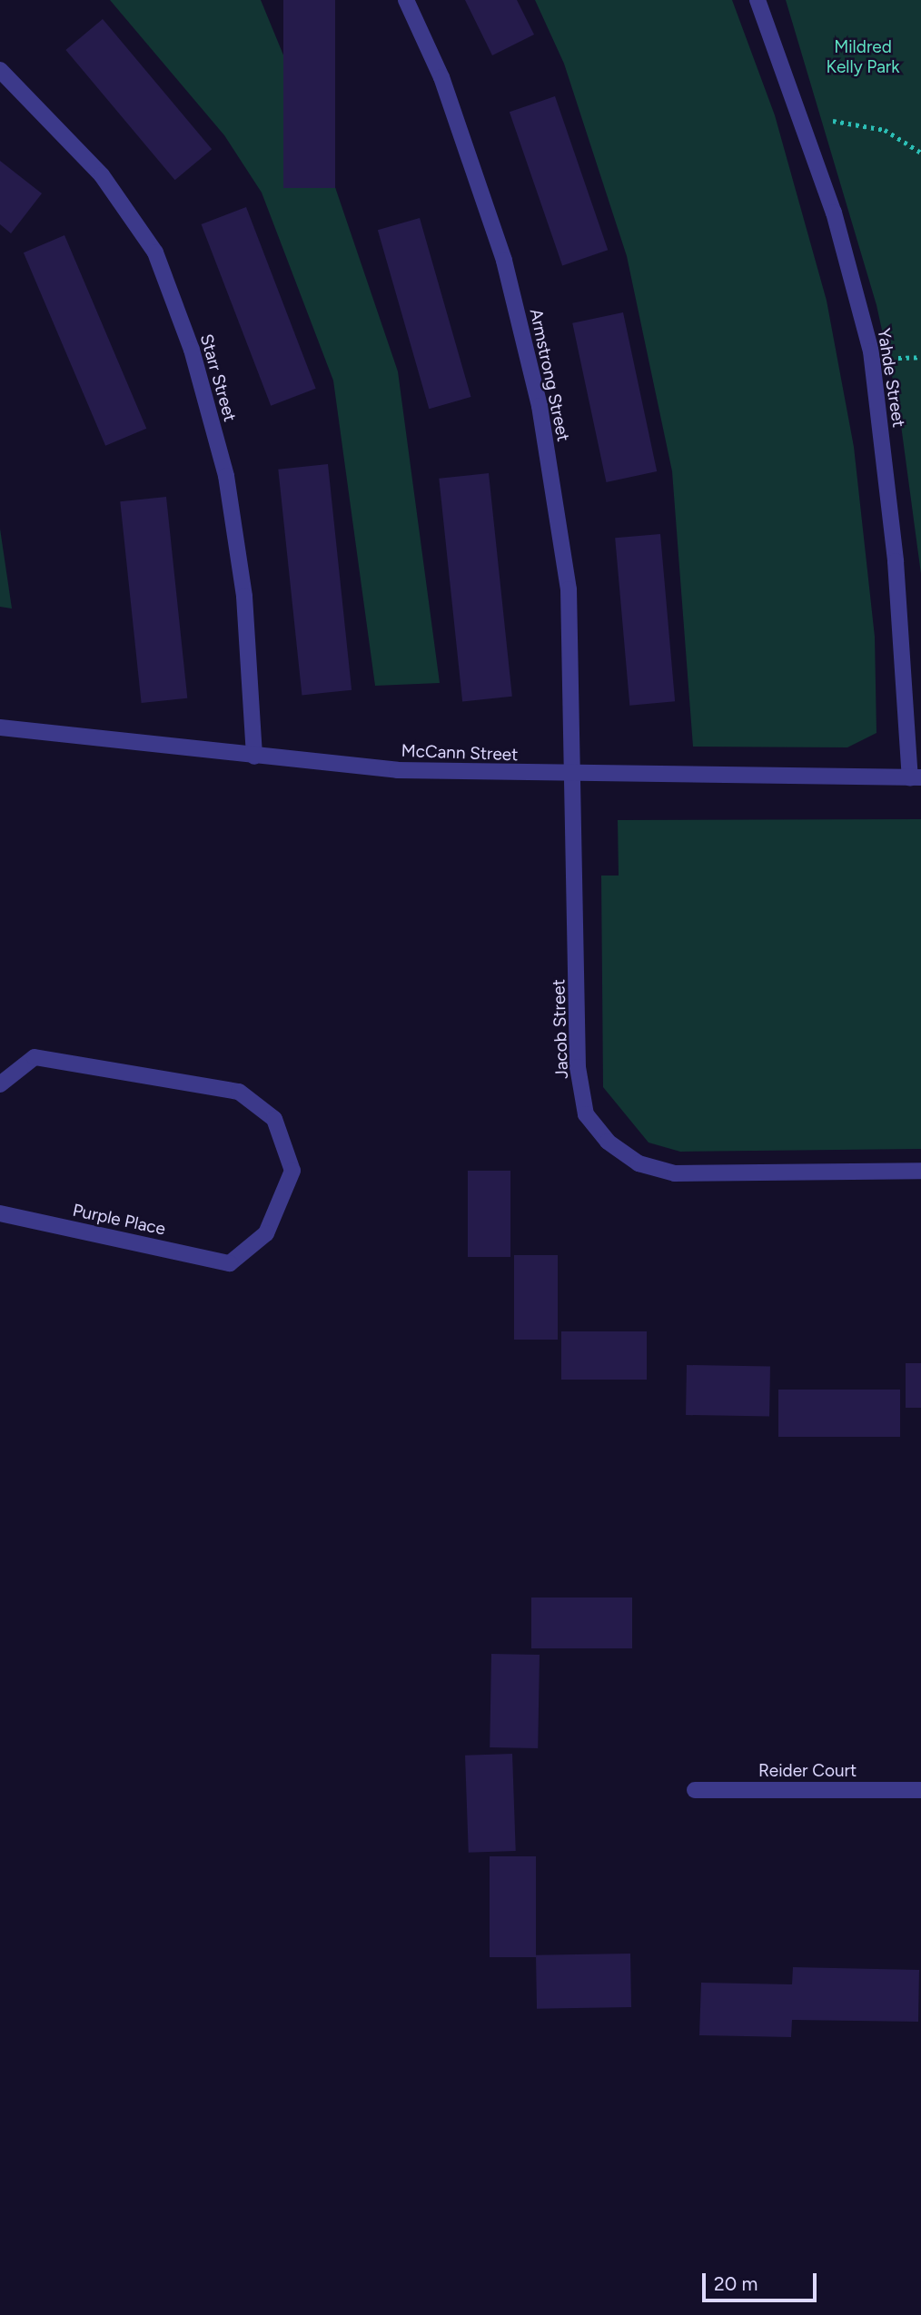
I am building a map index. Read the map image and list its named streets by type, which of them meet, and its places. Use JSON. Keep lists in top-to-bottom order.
{
  "streets": {
    "street": [
      "Armstrong Street",
      "Starr Street",
      "Yahde Street",
      "McCann Street",
      "Jacob Street",
      "Purple Place",
      "Reider Court"
    ]
  },
  "crossings": [
    ["Armstrong Street", "McCann Street"],
    ["Armstrong Street", "Jacob Street"],
    ["Starr Street", "McCann Street"],
    ["Yahde Street", "McCann Street"],
    ["McCann Street", "Jacob Street"]
  ],
  "parks": ["Mildred Kelly Park"],
  "scale_bar": "20 m"
}
